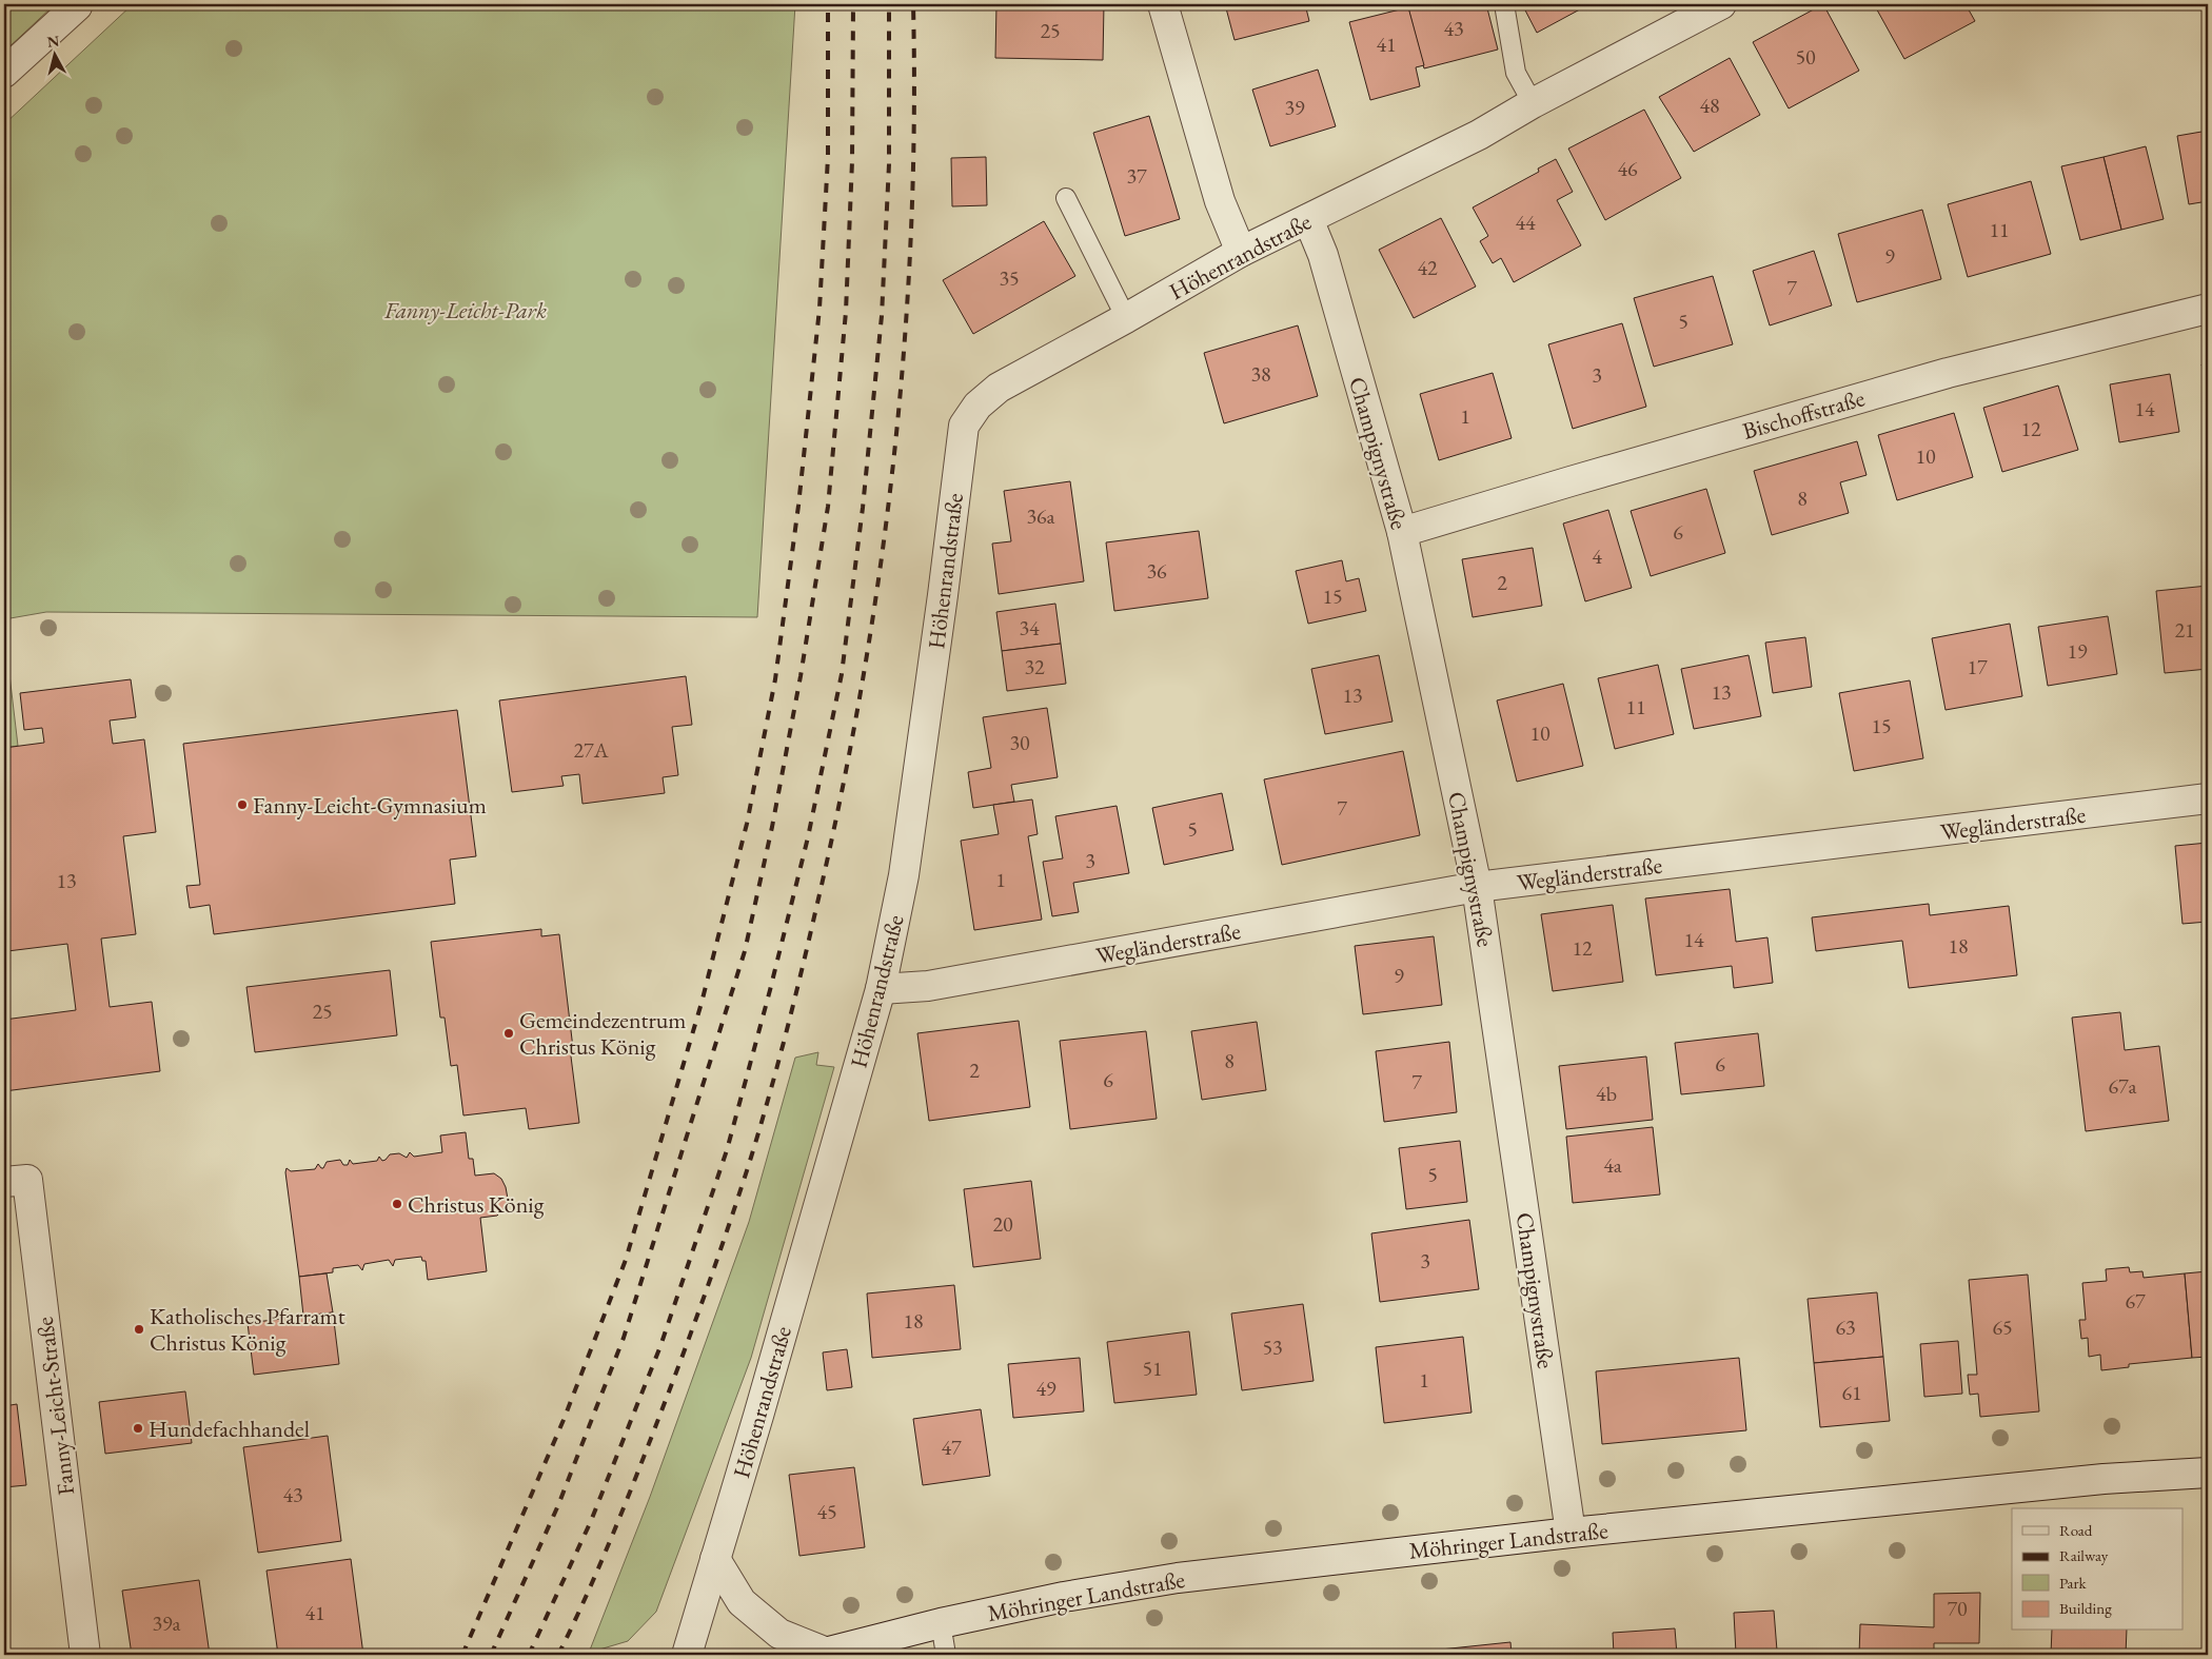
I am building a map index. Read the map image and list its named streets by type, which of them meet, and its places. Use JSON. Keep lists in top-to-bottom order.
{
  "streets": {
    "street": [
      "Höhenrandstraße",
      "Bischoffstraße",
      "Champignystraße",
      "Wegländerstraße",
      "Fanny-Leicht-Straße",
      "Möhringer Landstraße"
    ]
  },
  "crossings": [
    ["Höhenrandstraße", "Champignystraße"],
    ["Höhenrandstraße", "Wegländerstraße"],
    ["Bischoffstraße", "Champignystraße"],
    ["Champignystraße", "Wegländerstraße"],
    ["Champignystraße", "Möhringer Landstraße"]
  ],
  "parks": ["Fanny-Leicht-Park"],
  "places": [
    "Fanny-Leicht-Gymnasium",
    "Gemeindezentrum Christus König",
    "Christus König",
    "Katholisches Pfarramt Christus König",
    "Hundefachhandel"
  ],
  "house_numbers": [
    "43",
    "25",
    "41",
    "50",
    "48",
    "39",
    "46",
    "37",
    "44",
    "11",
    "9",
    "42",
    "35",
    "7",
    "5",
    "38",
    "3",
    "14",
    "1",
    "12",
    "10",
    "8",
    "36a",
    "6",
    "4",
    "36",
    "2",
    "15",
    "34",
    "21",
    "19",
    "32",
    "17",
    "13",
    "13",
    "11",
    "15",
    "10",
    "30",
    "27A",
    "7",
    "5",
    "3",
    "1",
    "13",
    "14",
    "18",
    "12",
    "9",
    "25",
    "8",
    "6",
    "2",
    "6",
    "7",
    "67a",
    "4b",
    "4a",
    "5",
    "20",
    "3",
    "67",
    "18",
    "63",
    "65",
    "53",
    "51",
    "1",
    "49",
    "61",
    "47",
    "43",
    "45",
    "70",
    "41",
    "39a"
  ],
  "legend": [
    "Road",
    "Railway",
    "Park",
    "Building"
  ],
  "north": "top"
}
